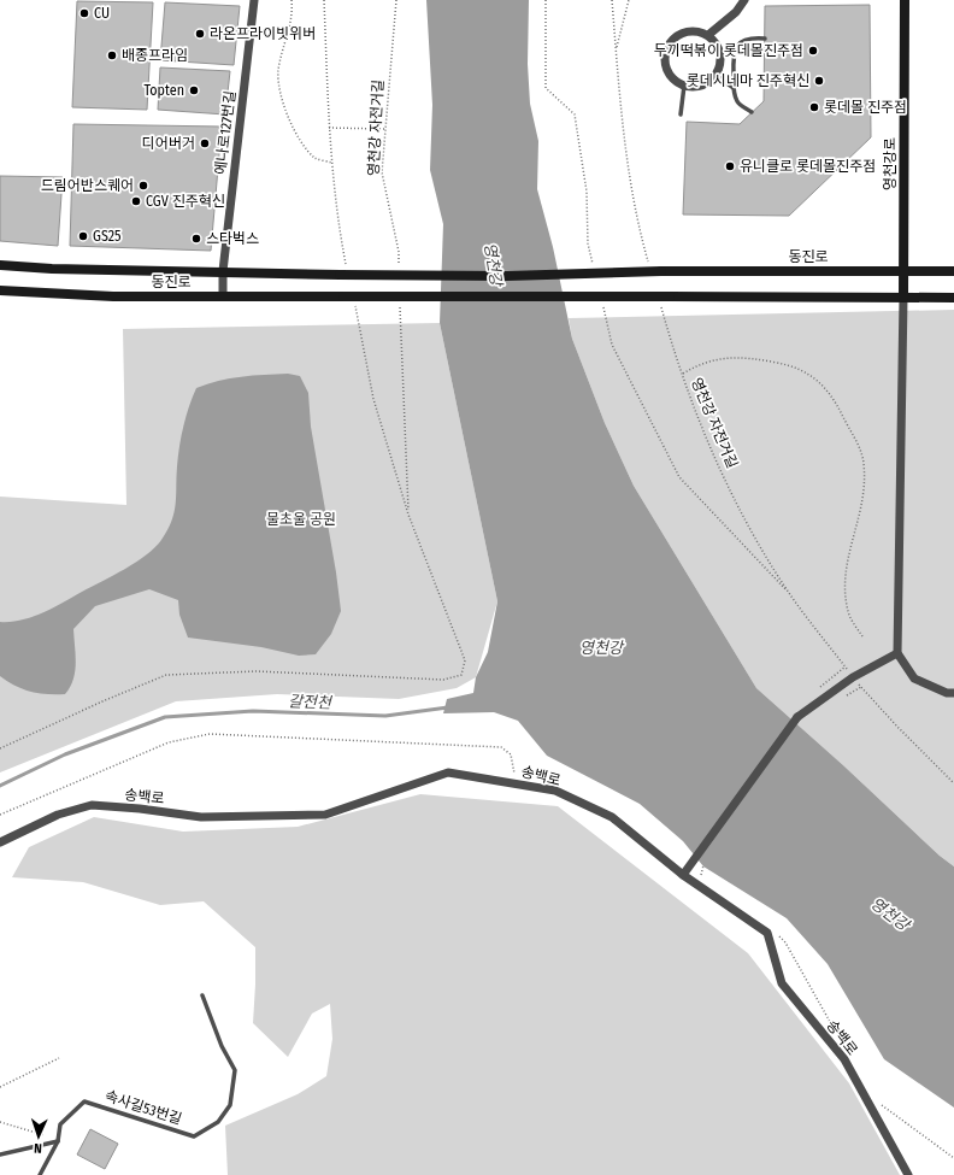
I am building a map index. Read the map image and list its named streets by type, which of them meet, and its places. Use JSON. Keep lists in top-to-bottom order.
{
  "streets": {
    "street": [
      "에나로127번길",
      "영천강로",
      "동진로",
      "송백로"
    ],
    "lane": ["속사길53번길"],
    "path": ["영천강 자전거길"]
  },
  "crossings": [
    ["에나로127번길", "동진로"],
    ["영천강로", "동진로"]
  ],
  "water": ["영천강", "갈전천"],
  "parks": ["물초울 공원"],
  "places": [
    "CU",
    "라온프라이빗위버",
    "두끼떡볶이 롯데몰진주점",
    "배종프라임",
    "롯데시네마 진주혁신",
    "Topten",
    "롯데몰 진주점",
    "디어버거",
    "유니클로 롯데몰진주점",
    "드림어반스퀘어",
    "CGV 진주혁신",
    "GS25",
    "스타벅스"
  ],
  "north": "bottom"
}
